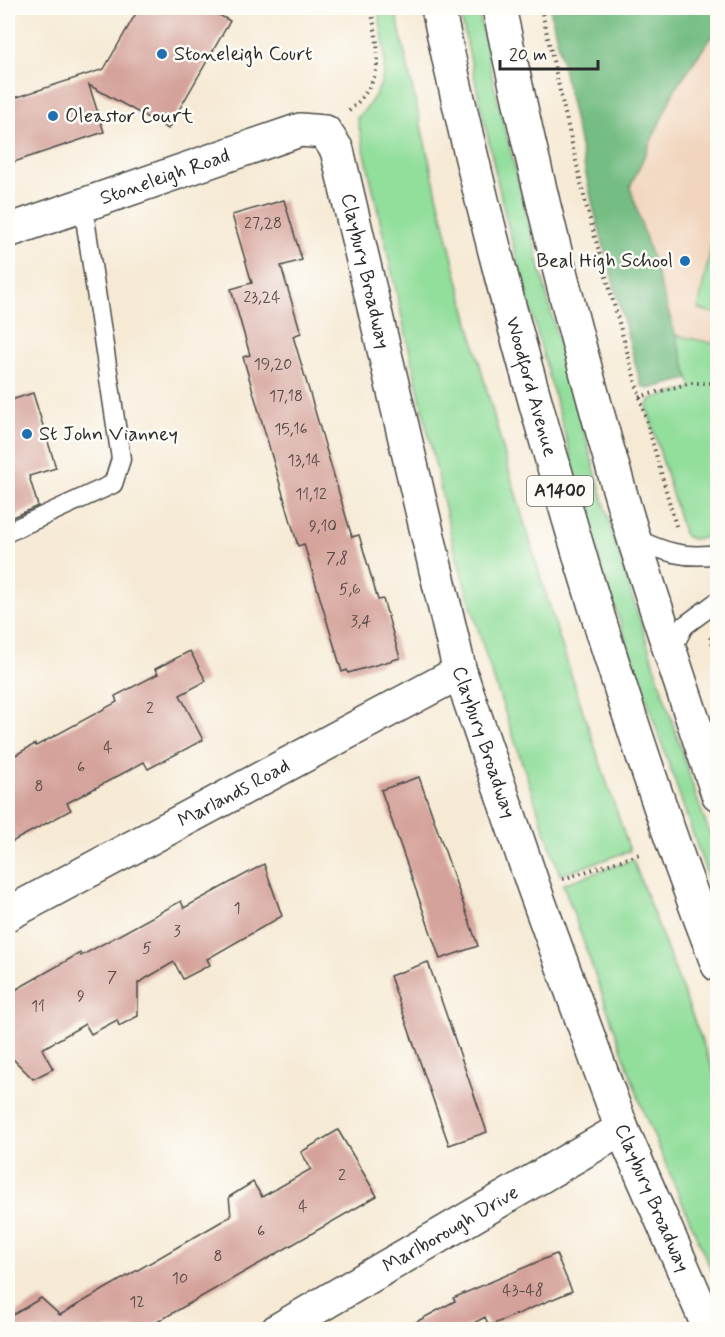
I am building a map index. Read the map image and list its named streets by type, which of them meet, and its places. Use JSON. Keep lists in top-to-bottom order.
{
  "streets": {
    "main road": [
      "Stoneleigh Road",
      "Claybury Broadway",
      "Woodford Avenue",
      "A1400",
      "Marlands Road",
      "Marlborough Drive"
    ]
  },
  "crossings": [
    ["Stoneleigh Road", "Claybury Broadway"],
    ["Claybury Broadway", "Marlands Road"],
    ["Claybury Broadway", "Marlborough Drive"]
  ],
  "places": [
    "Stoneleigh Court",
    "Oleastor Court",
    "Beal High School",
    "St John Vianney"
  ],
  "house_numbers": [
    "27,28",
    "23,24",
    "19,20",
    "17,18",
    "15,16",
    "13,14",
    "11,12",
    "9,10",
    "7,8",
    "5,6",
    "3,4",
    "2",
    "4",
    "6",
    "8",
    "1",
    "3",
    "5",
    "7",
    "9",
    "11",
    "2",
    "4",
    "6",
    "8",
    "10",
    "43-48",
    "12"
  ],
  "scale_bar": "20 m"
}
